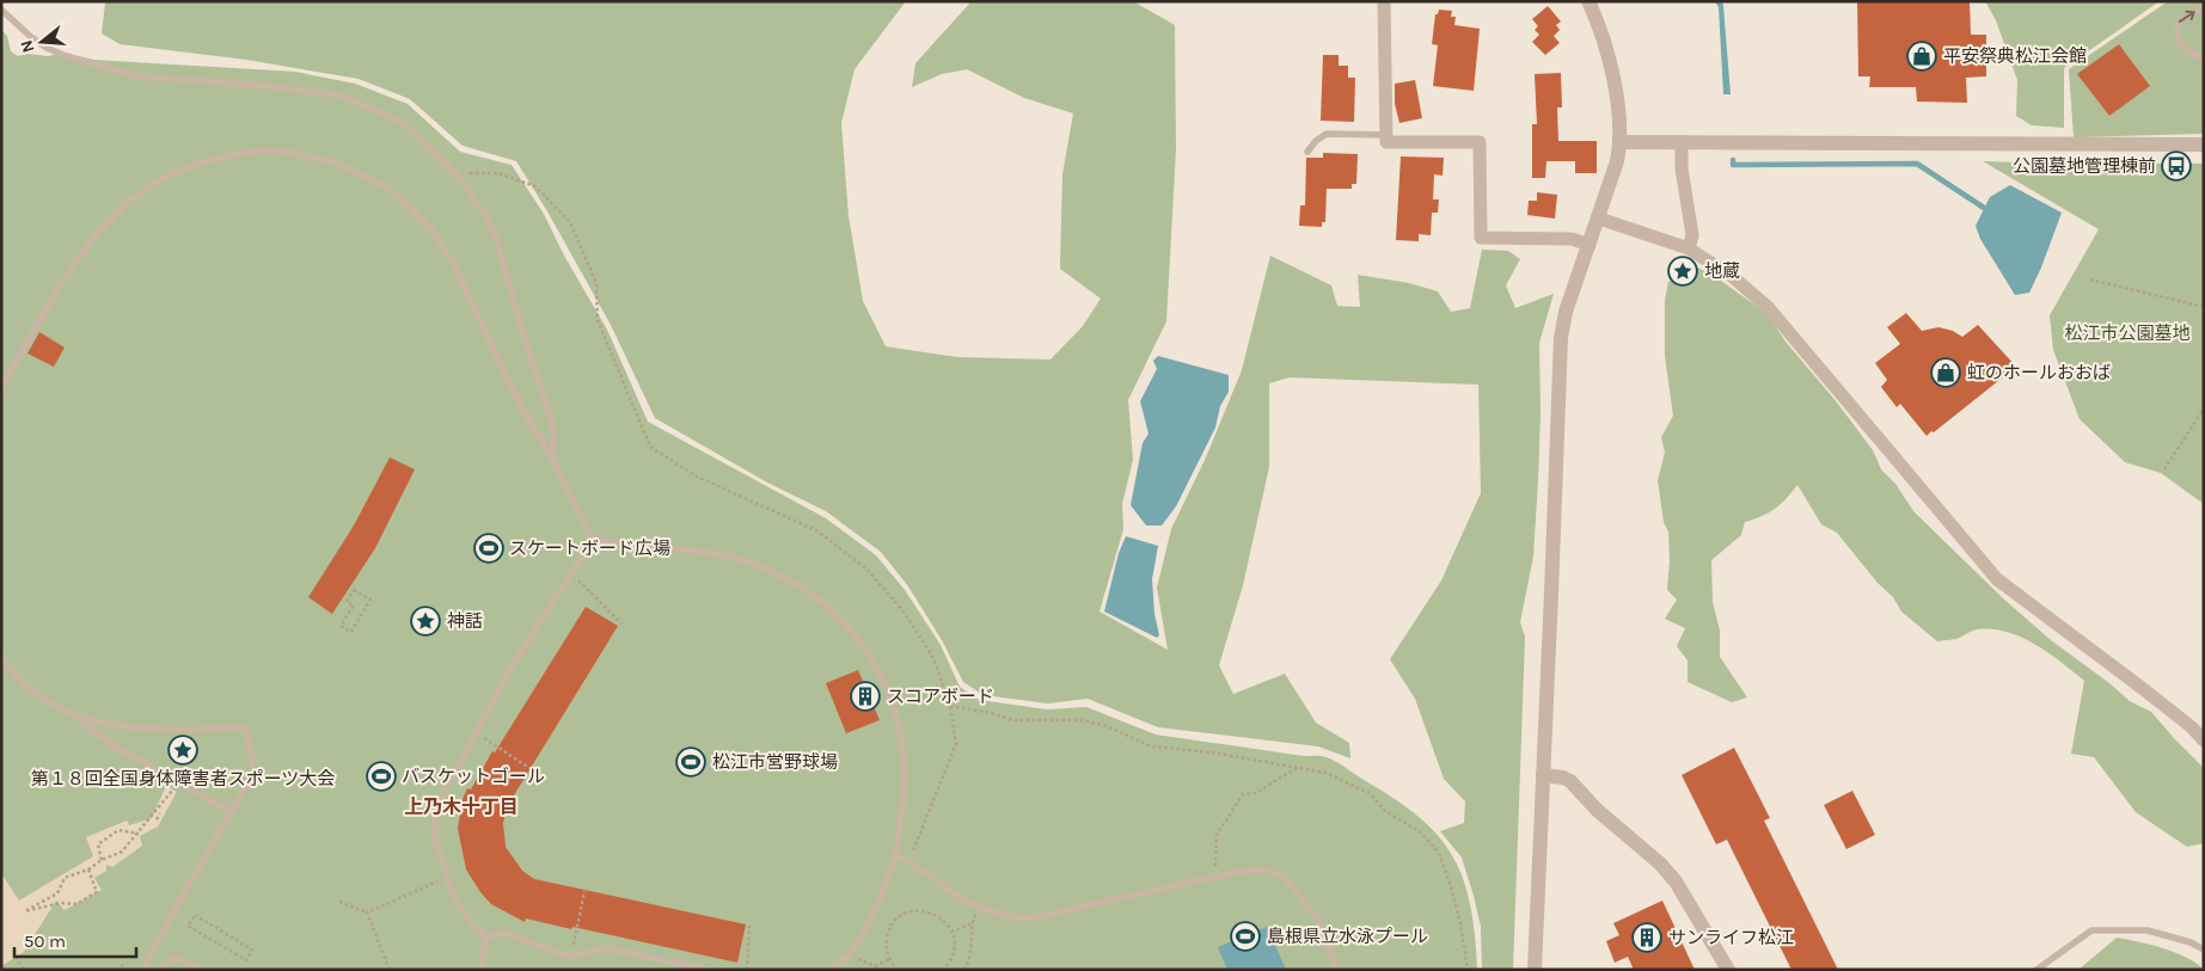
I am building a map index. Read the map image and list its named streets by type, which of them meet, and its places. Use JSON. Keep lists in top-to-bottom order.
{
  "districts": ["上乃木十丁目"],
  "parks": ["松江市公園墓地"],
  "places": {
    "shop": ["平安祭典松江会館", "虹のホールおおば"],
    "bus stop": ["公園墓地管理棟前"],
    "place": ["地蔵", "神話", "第１８回全国身体障害者スポーツ大会"],
    "sports": [
      "スケートボード広場",
      "松江市営野球場",
      "バスケットゴール",
      "島根県立水泳プール"
    ],
    "building": ["スコアボード", "サンライフ松江"]
  },
  "scale_bar": "50 m",
  "north": "left"
}
